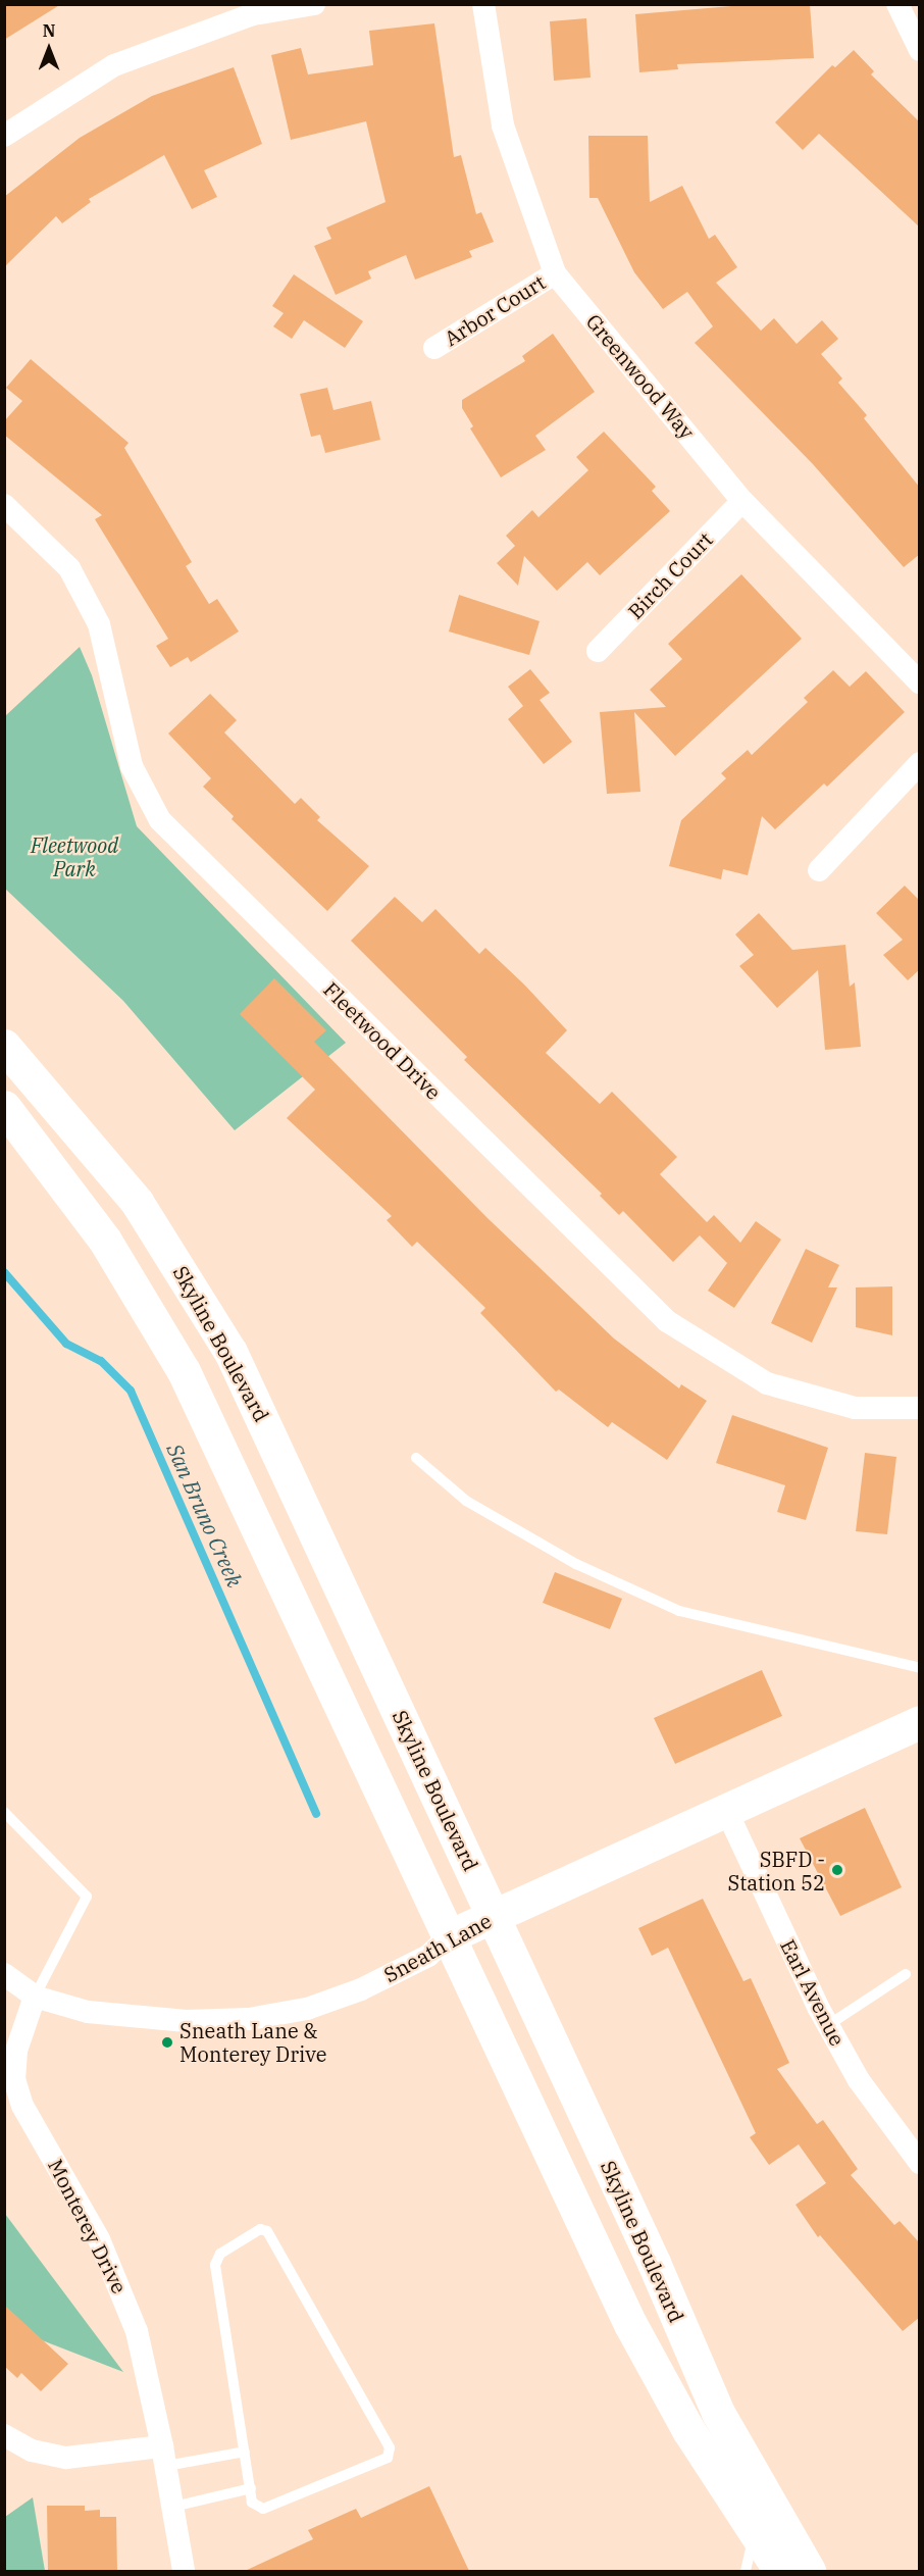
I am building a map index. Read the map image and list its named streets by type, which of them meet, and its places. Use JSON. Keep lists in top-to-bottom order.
{
  "streets": {
    "main road": ["Skyline Boulevard", "Sneath Lane"],
    "street": [
      "Arbor Court",
      "Greenwood Way",
      "Birch Court",
      "Fleetwood Drive",
      "Earl Avenue",
      "Monterey Drive"
    ]
  },
  "crossings": [
    ["Arbor Court", "Greenwood Way"],
    ["Greenwood Way", "Birch Court"],
    ["Skyline Boulevard", "Sneath Lane"],
    ["Sneath Lane", "Earl Avenue"],
    ["Sneath Lane", "Monterey Drive"]
  ],
  "water": ["San Bruno Creek"],
  "parks": ["Fleetwood Park"],
  "places": ["SBFD - Station 52", "Sneath Lane & Monterey Drive"],
  "north": "top"
}
